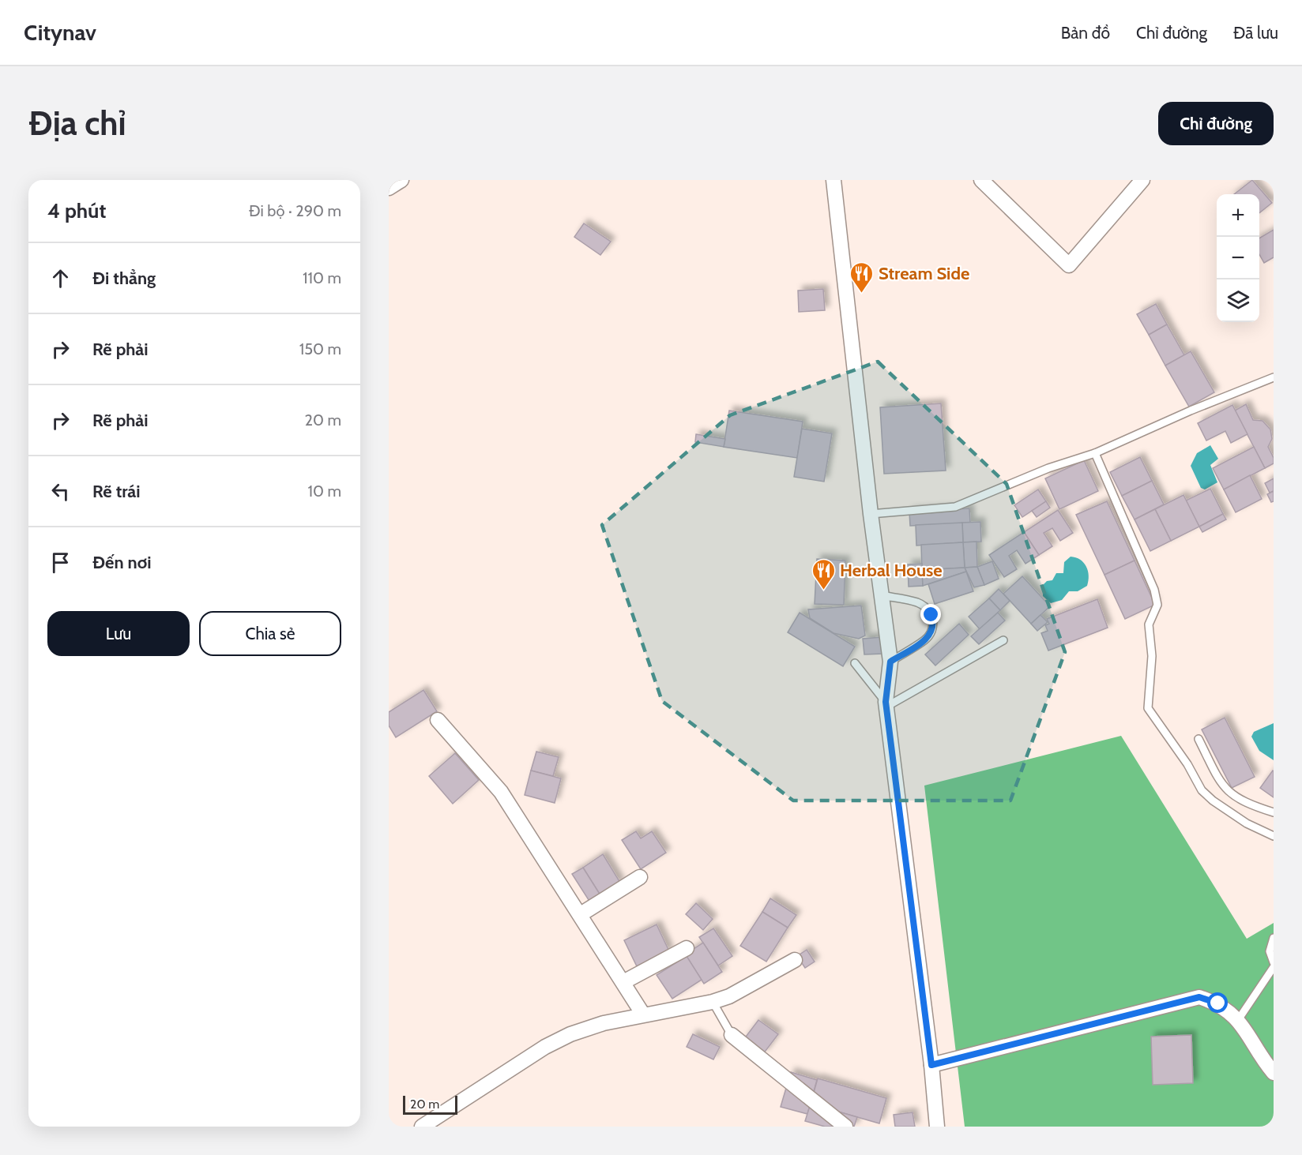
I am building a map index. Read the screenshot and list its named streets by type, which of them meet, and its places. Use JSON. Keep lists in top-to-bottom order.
{
  "places": {
    "restaurant": ["Stream Side", "Herbal House"]
  },
  "scale_bar": "20 m",
  "page": {
    "header": "Citynav",
    "nav": ["Bản đồ", "Chỉ đường", "Đã lưu"],
    "buttons": [
      "Chỉ đường",
      ["Lưu", "Chia sẻ"]
    ],
    "title": "Địa chỉ",
    "heading": ["4 phút", "Đi bộ · 290 m"],
    "map_buttons": ["+", "−"],
    "list": [
      ["Đi thẳng", "110 m"],
      ["Rẽ phải", "150 m"],
      ["Rẽ phải", "20 m"],
      ["Rẽ trái", "10 m"],
      "Đến nơi"
    ],
    "scale": "20 m"
  }
}
